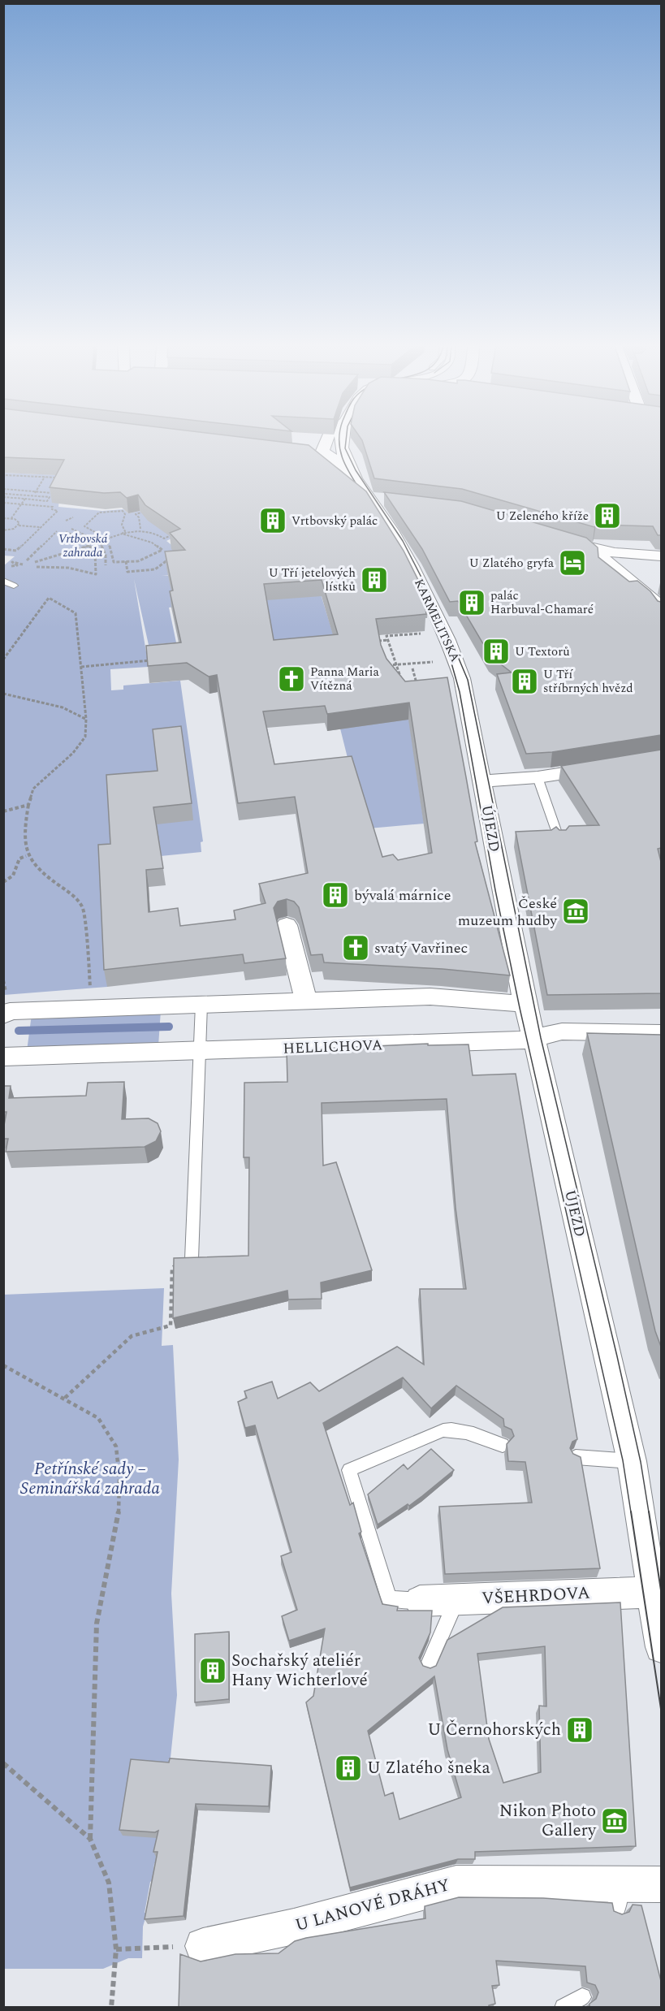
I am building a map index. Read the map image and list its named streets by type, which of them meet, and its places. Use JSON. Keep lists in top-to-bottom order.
{
  "streets": {
    "street": [
      "KARMELITSKÁ",
      "ÚJEZD",
      "HELLICHOVA",
      "VŠEHRDOVA",
      "U LANOVÉ DRÁHY"
    ]
  },
  "crossings": [
    ["KARMELITSKÁ", "ÚJEZD"],
    ["ÚJEZD", "HELLICHOVA"],
    ["ÚJEZD", "VŠEHRDOVA"]
  ],
  "parks": ["Vrtbovská zahrada", "Petřínské sady – Seminářská zahrada"],
  "places": {
    "building": [
      "U Zeleného kříže",
      "Vrtbovský palác",
      "U Tří jetelových lístků",
      "palác Harbuval-Chamaré",
      "U Textorů",
      "U Tří stříbrných hvězd",
      "bývalá márnice",
      "Sochařský ateliér Hany Wichterlové",
      "U Černohorských",
      "U Zlatého šneka"
    ],
    "hotel": ["U Zlatého gryfa"],
    "church": ["Panna Maria Vítězná", "svatý Vavřinec"],
    "museum": ["České muzeum hudby", "Nikon Photo Gallery"]
  }
}
